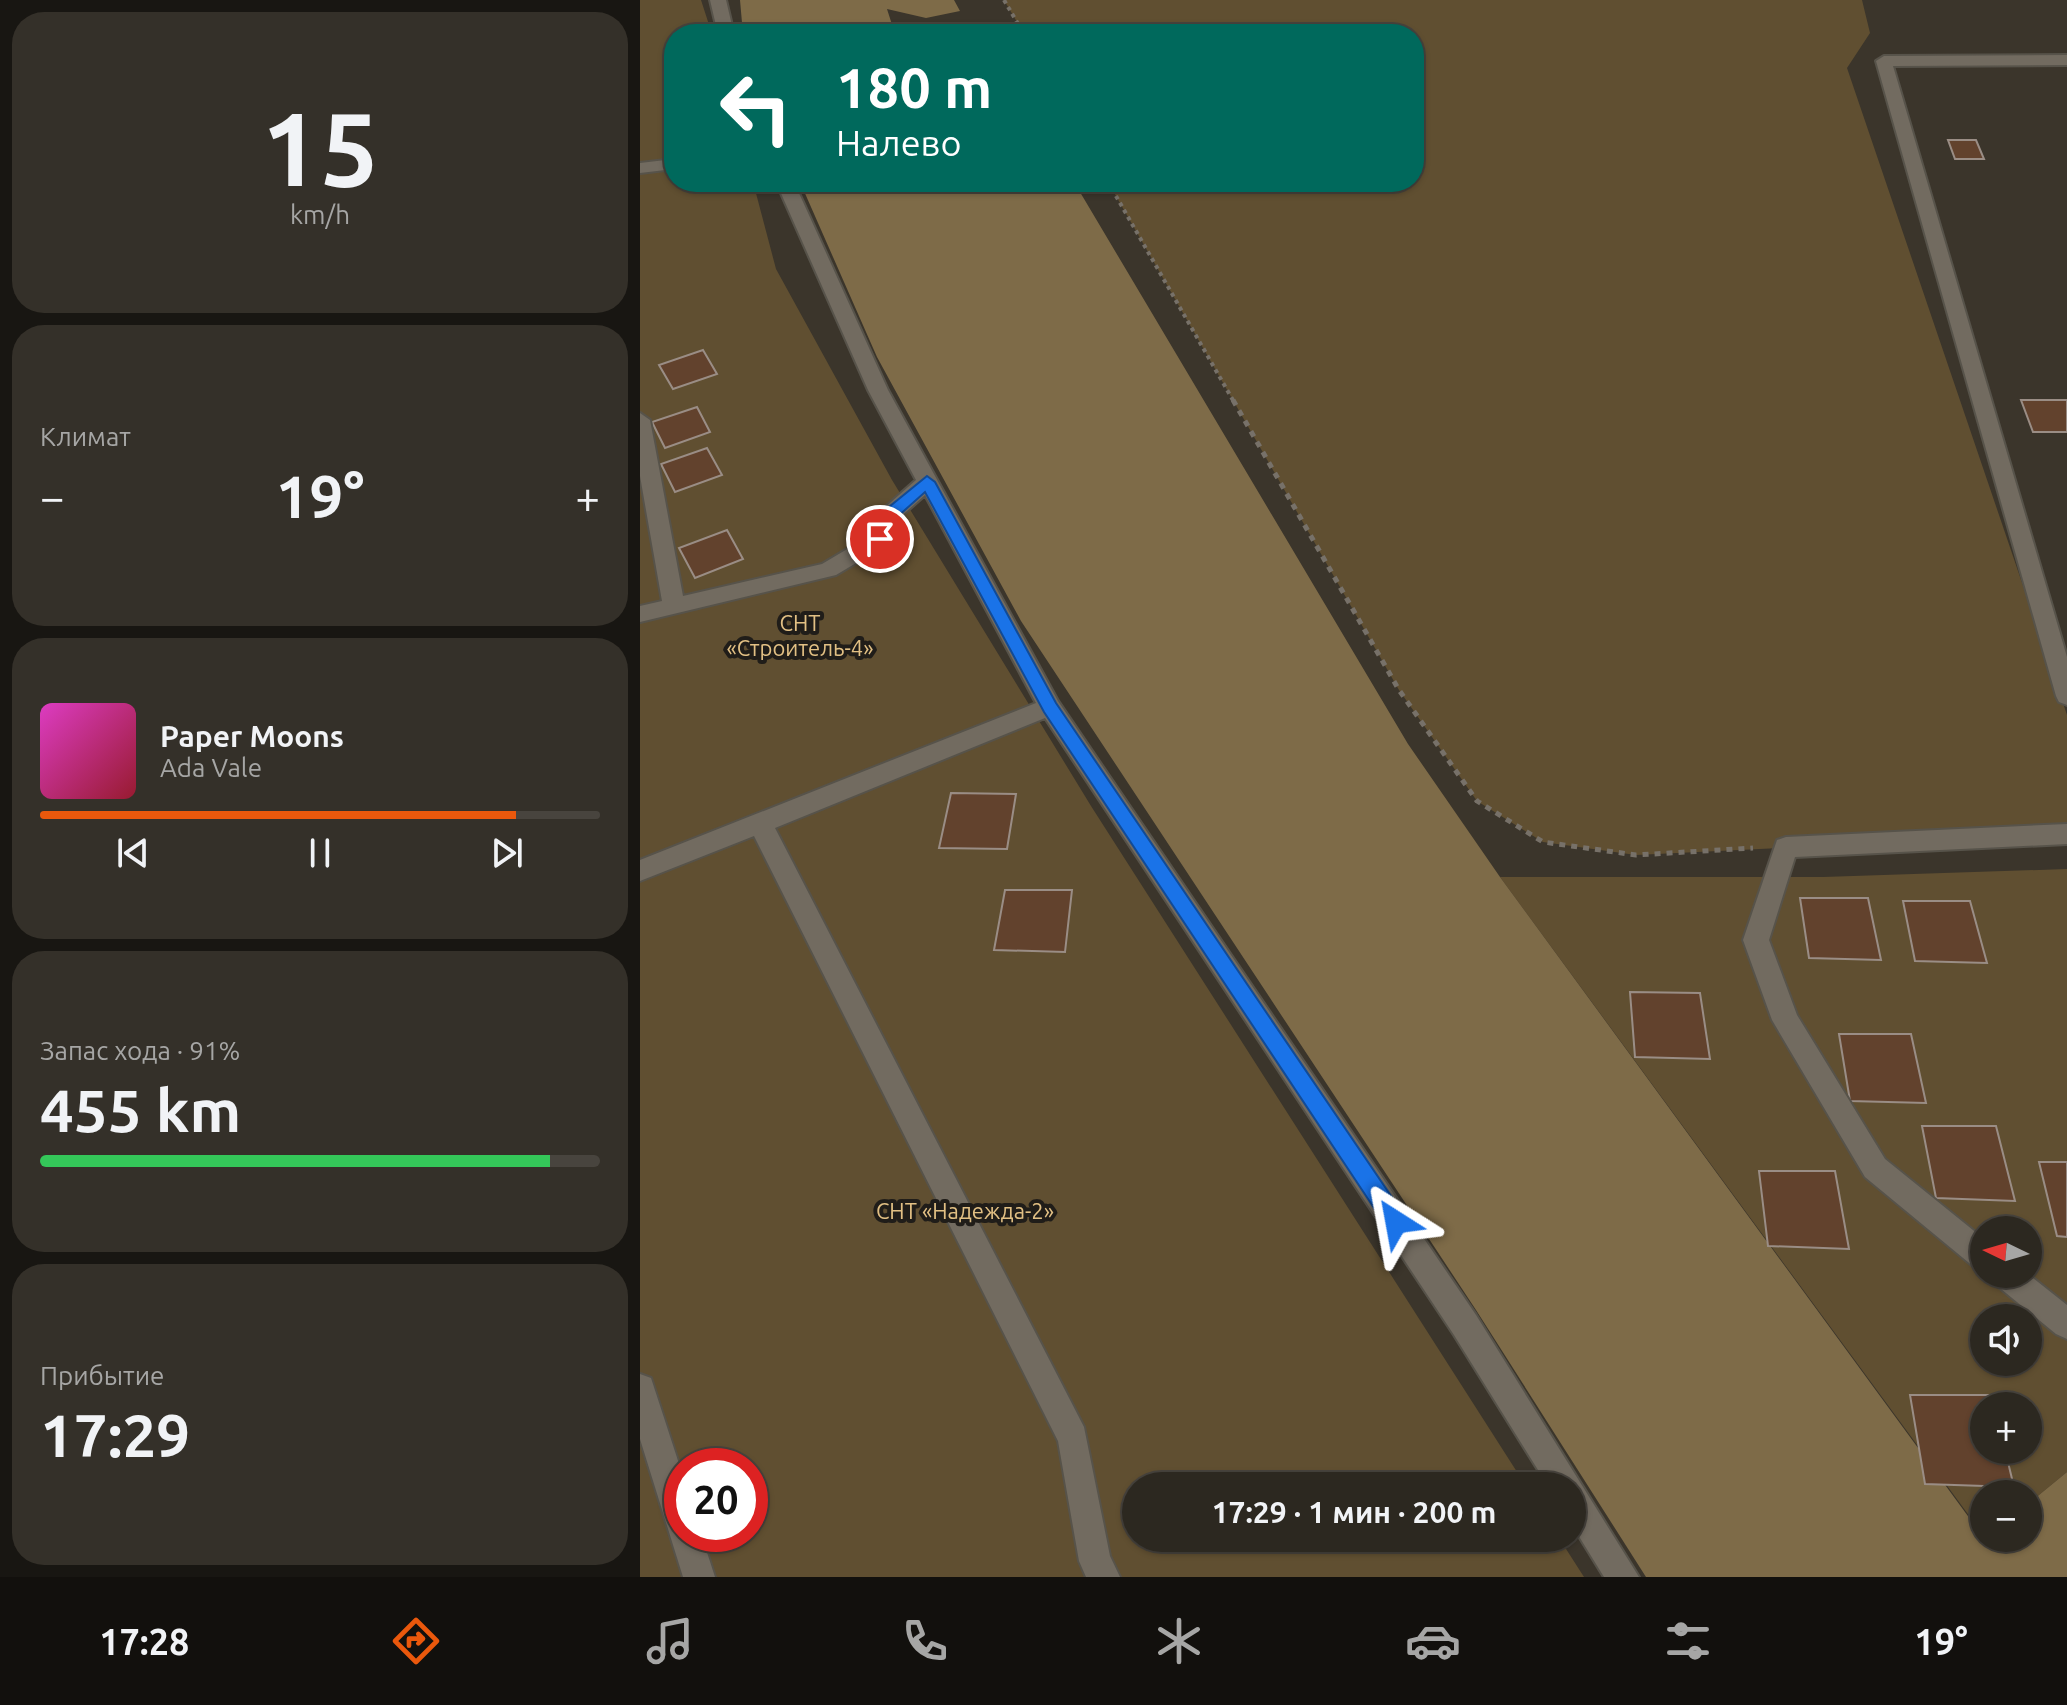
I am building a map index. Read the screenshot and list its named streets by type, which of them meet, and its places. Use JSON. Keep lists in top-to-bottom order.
{
  "parks": ["СНТ «Строитель-4»", "СНТ «Надежда-2»"],
  "north": "left",
  "page": {
    "tile": [
      ["15", "km/h"],
      "Климат",
      ["Запас хода · 91%", "455 km"],
      ["Прибытие", "17:29"]
    ],
    "turn": ["180 m", "Налево"],
    "heat": ["−", "19°", "+"],
    "song": ["Paper Moons", "Ada Vale"],
    "map_buttons": ["+", "−"],
    "limit": "20",
    "trip": "17:29 · 1 мин · 200 m",
    "tabs": ["17:28", "19°"]
  }
}
